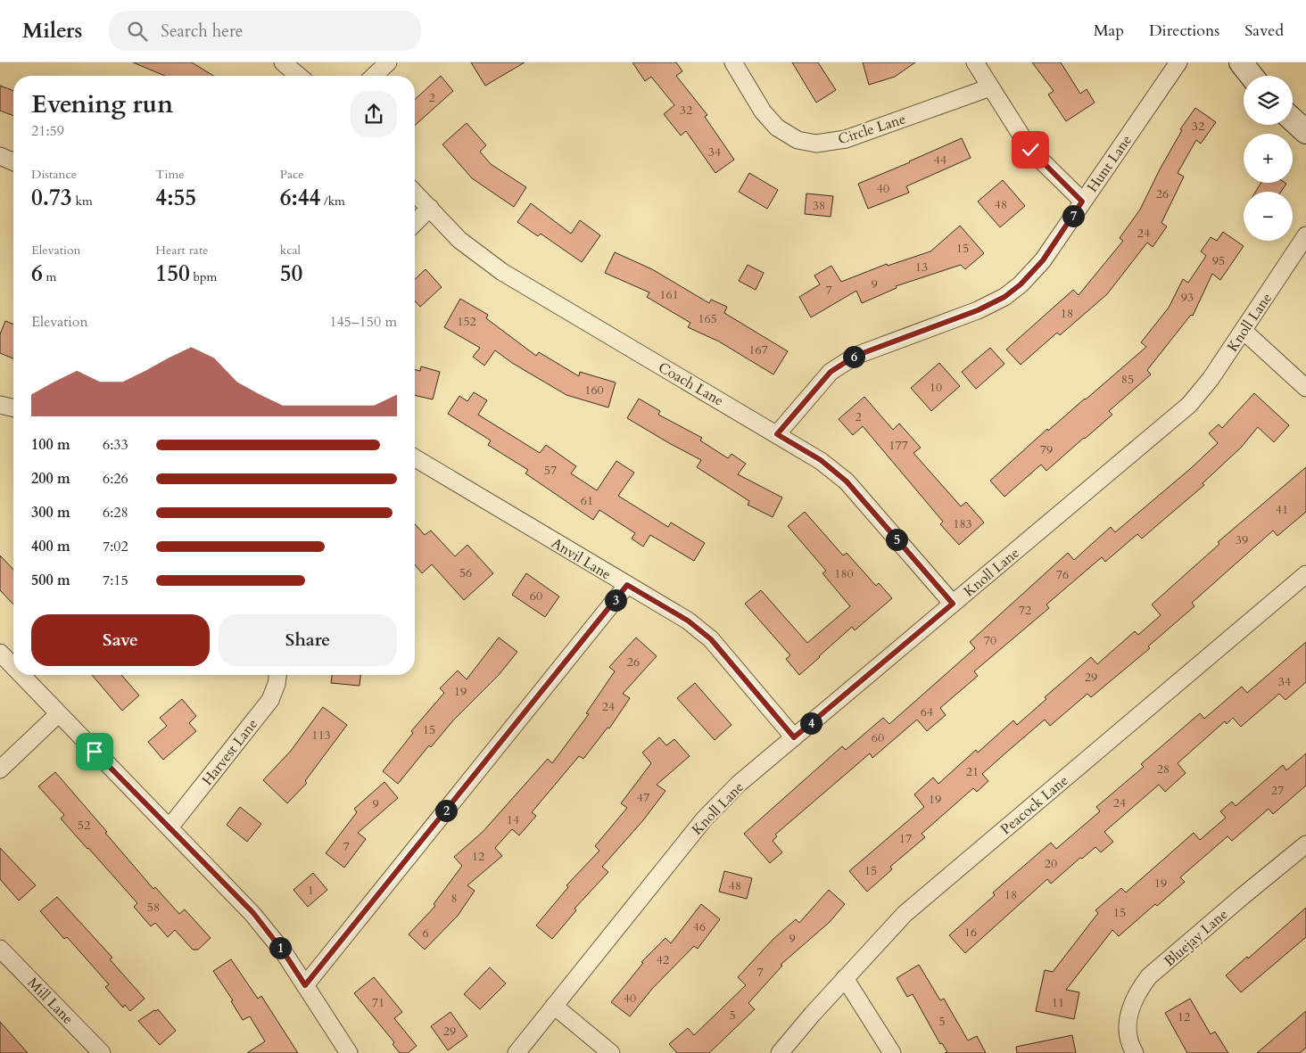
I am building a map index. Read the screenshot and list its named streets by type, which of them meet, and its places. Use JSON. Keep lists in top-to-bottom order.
{
  "streets": {
    "street": [
      "Circle Lane",
      "Hunt Lane",
      "Knoll Lane",
      "Coach Lane",
      "Anvil Lane",
      "Harvest Lane",
      "Peacock Lane",
      "Bluejay Lane",
      "Mill Lane"
    ]
  },
  "crossings": [
    ["Hunt Lane", "Coach Lane"],
    ["Knoll Lane", "Coach Lane"],
    ["Knoll Lane", "Anvil Lane"]
  ],
  "house_numbers": [
    "2",
    "32",
    "32",
    "34",
    "44",
    "40",
    "26",
    "48",
    "38",
    "24",
    "15",
    "95",
    "13",
    "9",
    "7",
    "161",
    "93",
    "18",
    "165",
    "152",
    "167",
    "85",
    "10",
    "160",
    "2",
    "177",
    "79",
    "57",
    "61",
    "41",
    "183",
    "39",
    "56",
    "180",
    "76",
    "60",
    "72",
    "70",
    "26",
    "29",
    "34",
    "19",
    "24",
    "64",
    "15",
    "113",
    "60",
    "28",
    "21",
    "27",
    "47",
    "19",
    "24",
    "9",
    "14",
    "52",
    "17",
    "7",
    "12",
    "20",
    "15",
    "19",
    "48",
    "1",
    "18",
    "8",
    "58",
    "15",
    "46",
    "16",
    "6",
    "9",
    "42",
    "7",
    "40",
    "71",
    "11",
    "5",
    "12",
    "5",
    "29"
  ],
  "page": {
    "header": "Milers",
    "search": "Search here",
    "nav": ["Map", "Directions", "Saved"],
    "map_buttons": ["+", "−"],
    "heading": ["Evening run", "21:59"],
    "stats": [
      ["Distance", "0.73 km"],
      ["Time", "4:55"],
      ["Pace", "6:44 /km"],
      ["Elevation", "6 m"],
      ["Heart rate", "150 bpm"],
      ["kcal", "50"]
    ],
    "pins": [
      "7",
      "6",
      "5",
      "3",
      "4",
      "2",
      "1"
    ],
    "chart": ["Elevation", "145–150 m"],
    "list": [
      {
        "name": "100 m",
        "note": "6:33"
      },
      {
        "name": "200 m",
        "note": "6:26"
      },
      {
        "name": "300 m",
        "note": "6:28"
      },
      {
        "name": "400 m",
        "note": "7:02"
      },
      {
        "name": "500 m",
        "note": "7:15"
      }
    ],
    "buttons": ["Save", "Share"]
  }
}
